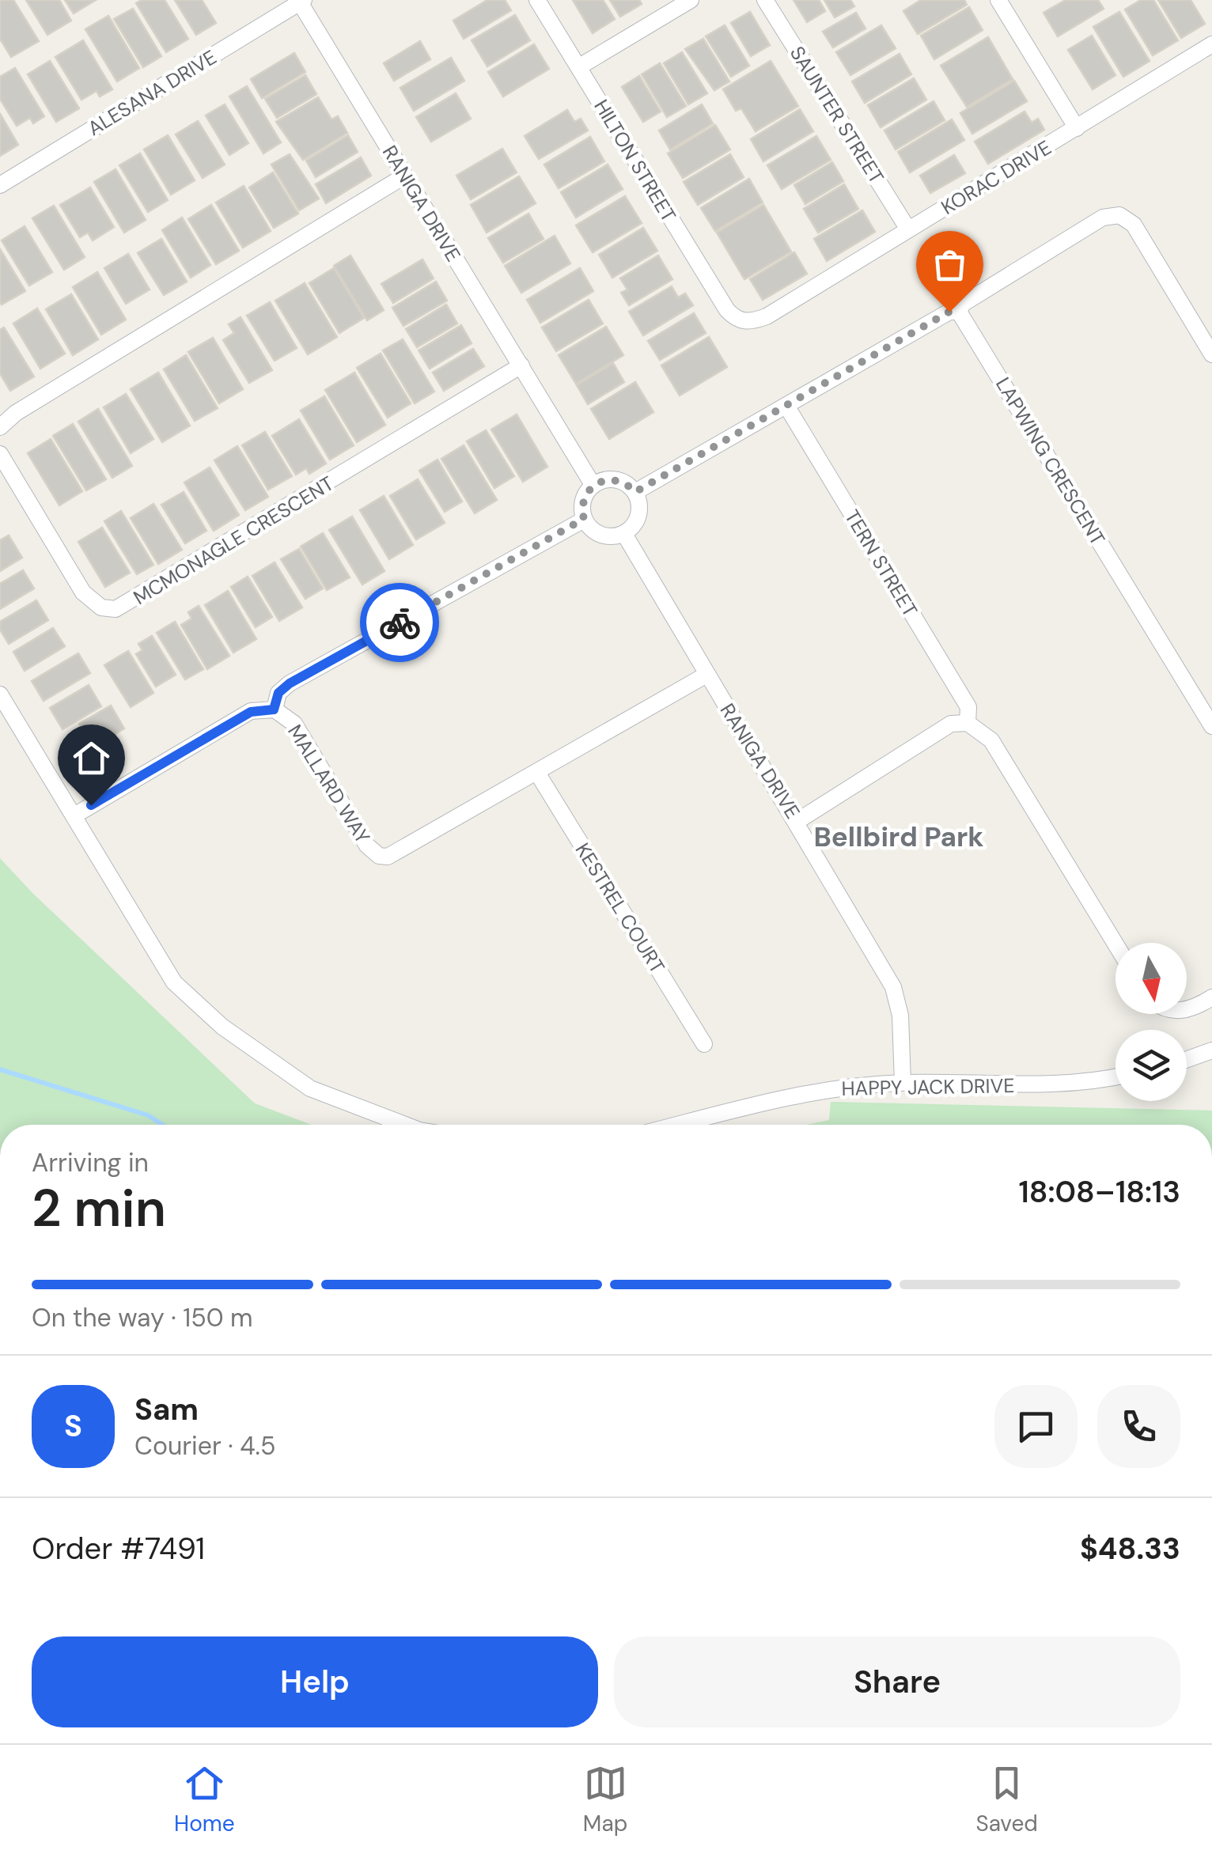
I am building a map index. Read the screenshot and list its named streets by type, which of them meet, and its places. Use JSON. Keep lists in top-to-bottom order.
{
  "streets": {
    "street": [
      "ALESANA DRIVE",
      "SAUNTER STREET",
      "HILTON STREET",
      "KORAC DRIVE",
      "RANIGA DRIVE",
      "LAPWING CRESCENT",
      "MCMONAGLE CRESCENT",
      "TERN STREET",
      "MALLARD WAY",
      "KESTREL COURT",
      "HAPPY JACK DRIVE"
    ]
  },
  "crossings": [
    ["ALESANA DRIVE", "RANIGA DRIVE"],
    ["SAUNTER STREET", "KORAC DRIVE"],
    ["HILTON STREET", "KORAC DRIVE"],
    ["RANIGA DRIVE", "MCMONAGLE CRESCENT"],
    ["RANIGA DRIVE", "MALLARD WAY"],
    ["RANIGA DRIVE", "HAPPY JACK DRIVE"],
    ["MALLARD WAY", "KESTREL COURT"]
  ],
  "districts": ["Bellbird Park"],
  "north": "bottom",
  "page": {
    "heading": ["2 min", "Arriving in", "18:08–18:13"],
    "panel": [
      "Sam",
      "Courier · 4.5",
      "Order #7491",
      "$48.33"
    ],
    "bar": "On the way · 150 m",
    "round": "S",
    "buttons": ["Help", "Share"],
    "tabs": ["Home", "Map", "Saved"]
  }
}
